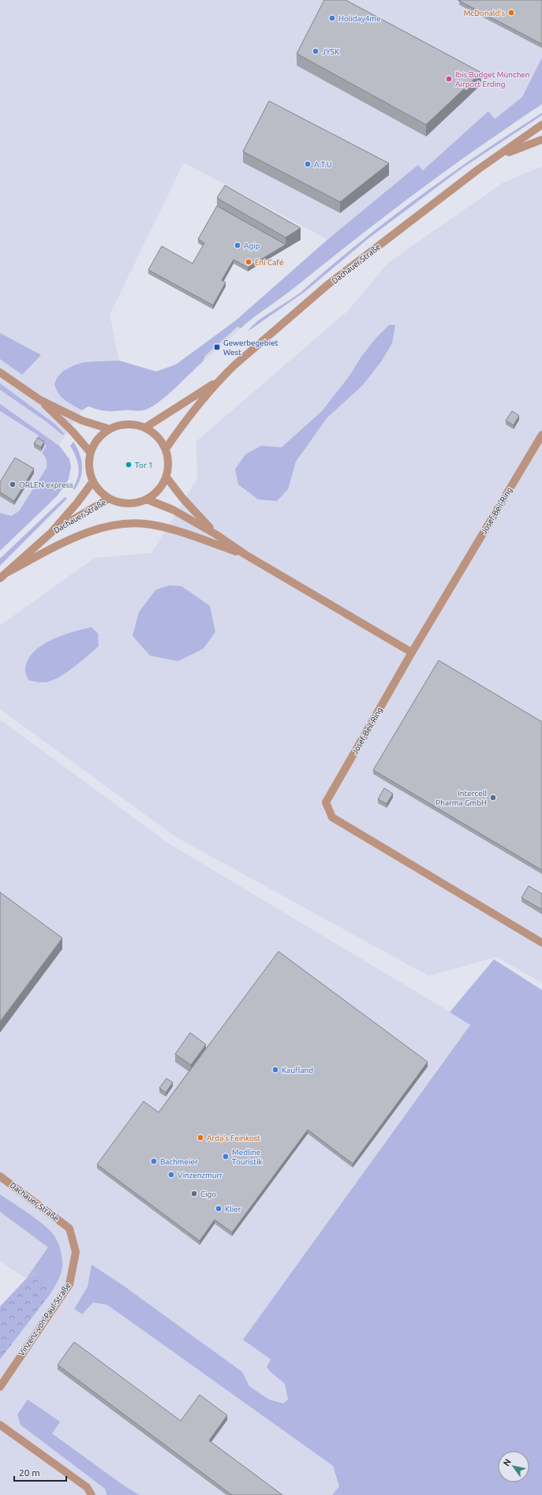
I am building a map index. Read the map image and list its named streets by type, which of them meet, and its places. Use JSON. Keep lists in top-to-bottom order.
{
  "streets": {
    "street": ["Dachauer Straße", "Josef-Beil-Ring", "Vinzenz-von-Paul-Straße"]
  },
  "crossings": [
    ["Dachauer Straße", "Vinzenz-von-Paul-Straße"]
  ],
  "places": {
    "other": [
      "McDonald's",
      "Holiday4me",
      "JYSK",
      "Ibis Budget München Airport Erding",
      "A.T.U",
      "Agip",
      "Eni Café",
      "Tor 1",
      "ORLEN express",
      "Intercell Pharma GmbH",
      "Kaufland",
      "Arda's Feinkost",
      "Medline Touristik",
      "Bachmeier",
      "Vinzenzmurr",
      "Cigo",
      "Klier"
    ],
    "transit": ["Gewerbegebiet West"]
  },
  "scale_bar": "20 m",
  "north": "top left"
}
